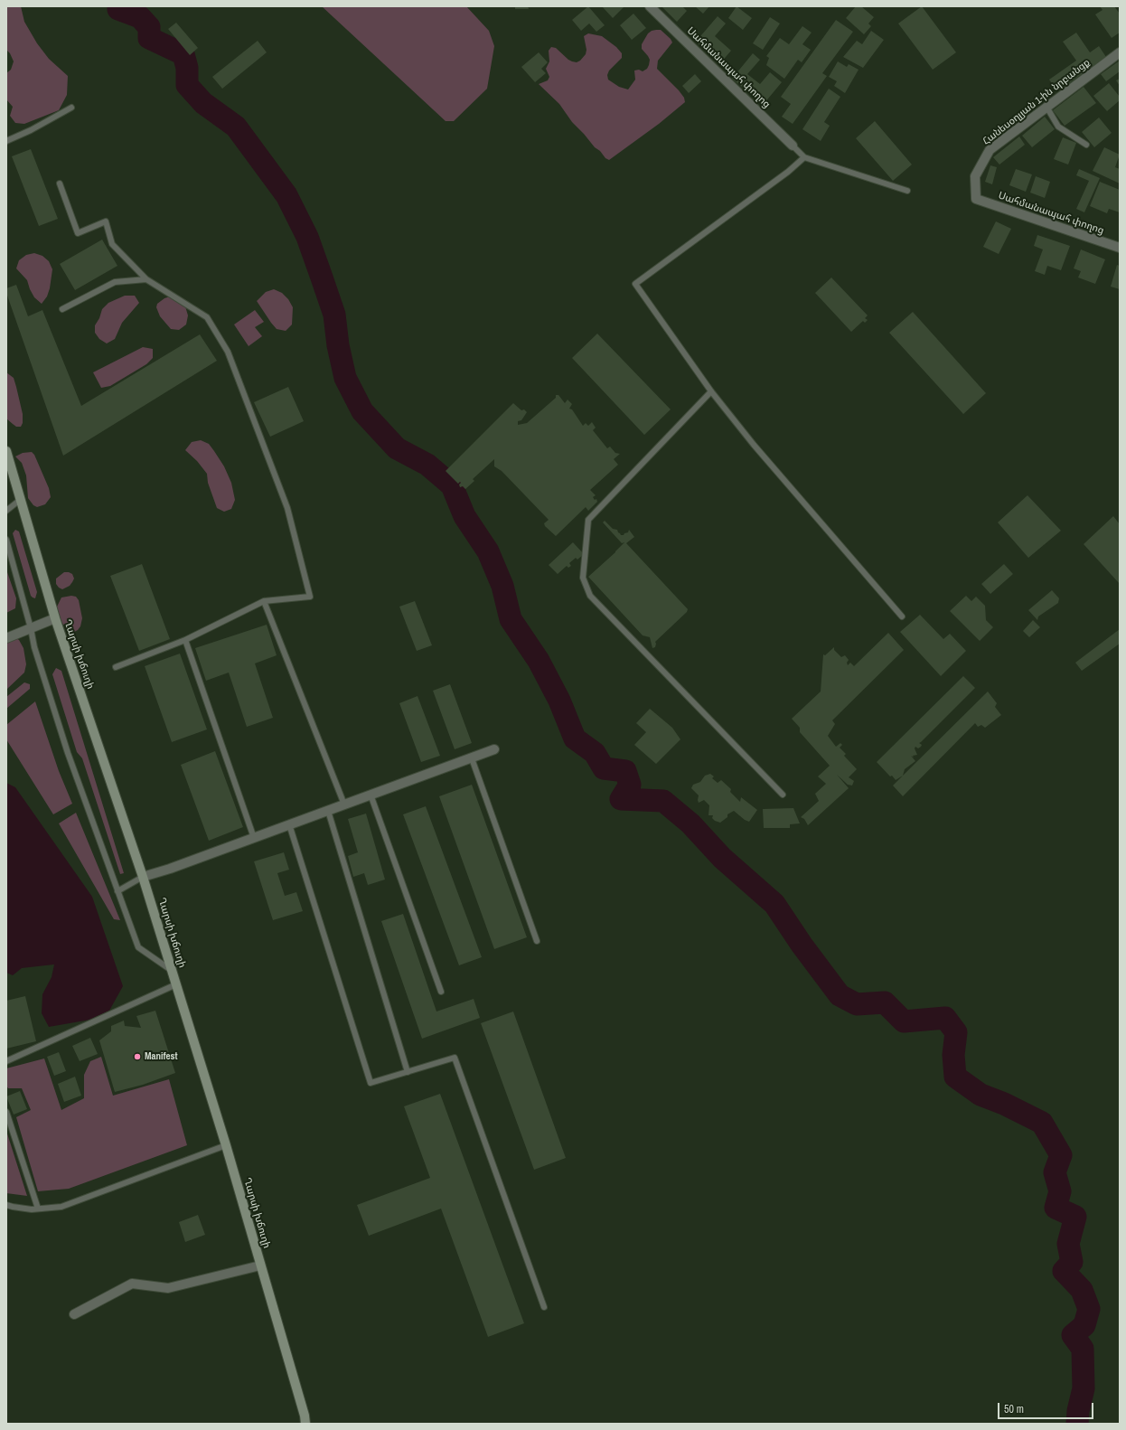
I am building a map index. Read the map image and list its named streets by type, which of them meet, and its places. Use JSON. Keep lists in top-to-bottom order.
{
  "streets": {
    "main road": ["Ղարսի խճուղի"],
    "street": ["Սահմանապահ փողոց", "Հանեսօղլյան 1-ին նրբանցք"]
  },
  "crossings": [
    ["Սահմանապահ փողոց", "Հանեսօղլյան 1-ին նրբանցք"]
  ],
  "places": ["Manifest"],
  "scale_bar": "50 m"
}
